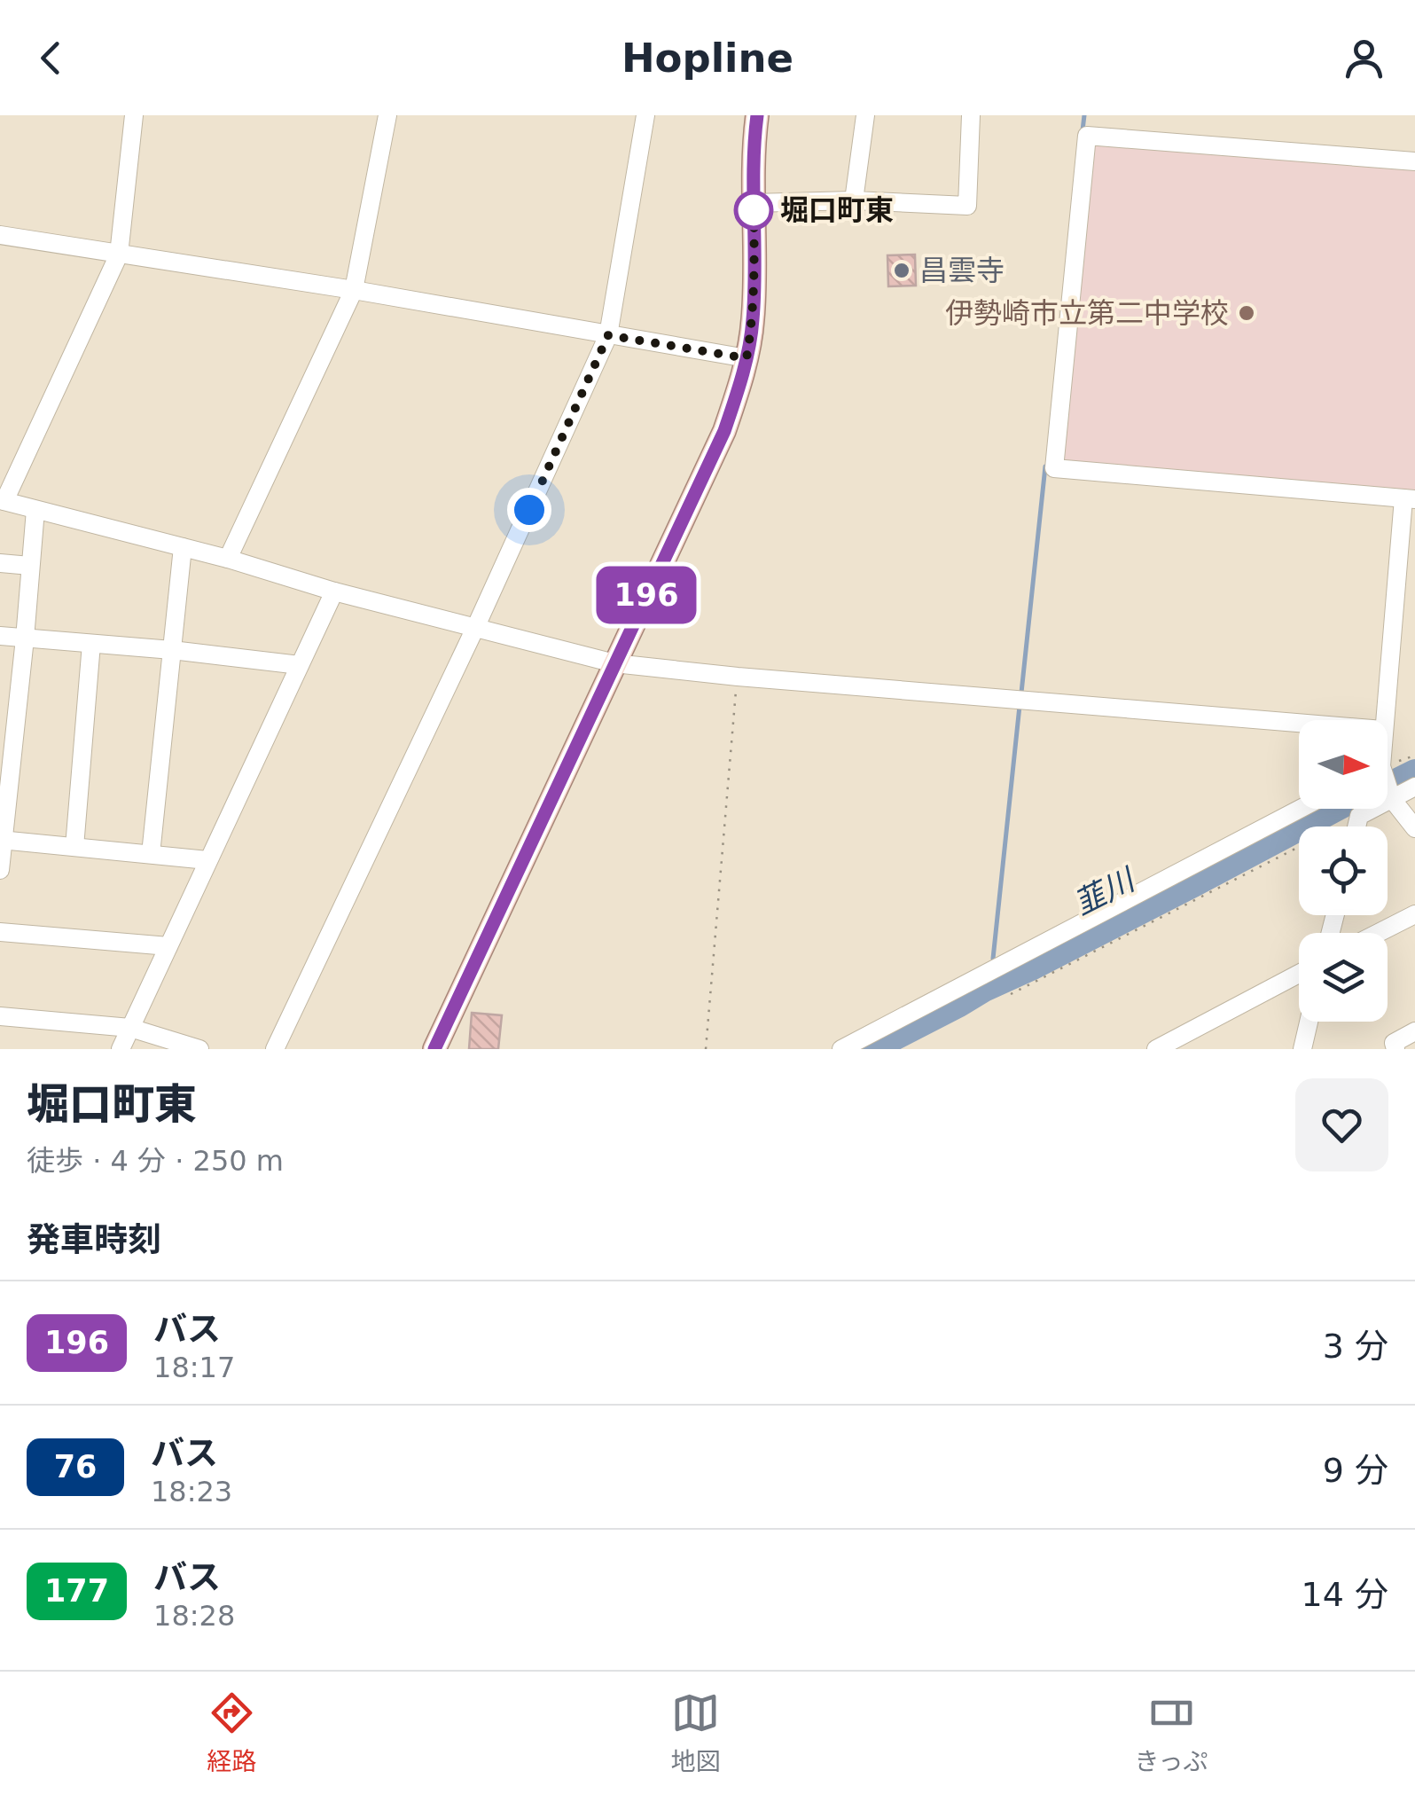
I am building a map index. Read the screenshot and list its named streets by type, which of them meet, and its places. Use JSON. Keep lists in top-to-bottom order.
{
  "water": ["韮川"],
  "places": ["堀口町東", "昌雲寺", "伊勢崎市立第二中学校"],
  "lines": ["bus line 196"],
  "north": "right",
  "page": {
    "header": "Hopline",
    "on_map": "196",
    "heading": [
      ["堀口町東", "徒歩 · 4 分 · 250 m"],
      "発車時刻"
    ],
    "list": [
      {
        "mark": "196",
        "name": "バス",
        "note": "18:17",
        "value": "3 分"
      },
      {
        "mark": "76",
        "name": "バス",
        "note": "18:23",
        "value": "9 分"
      },
      {
        "mark": "177",
        "name": "バス",
        "note": "18:28",
        "value": "14 分"
      }
    ],
    "tabs": ["経路", "地図", "きっぷ"]
  }
}
